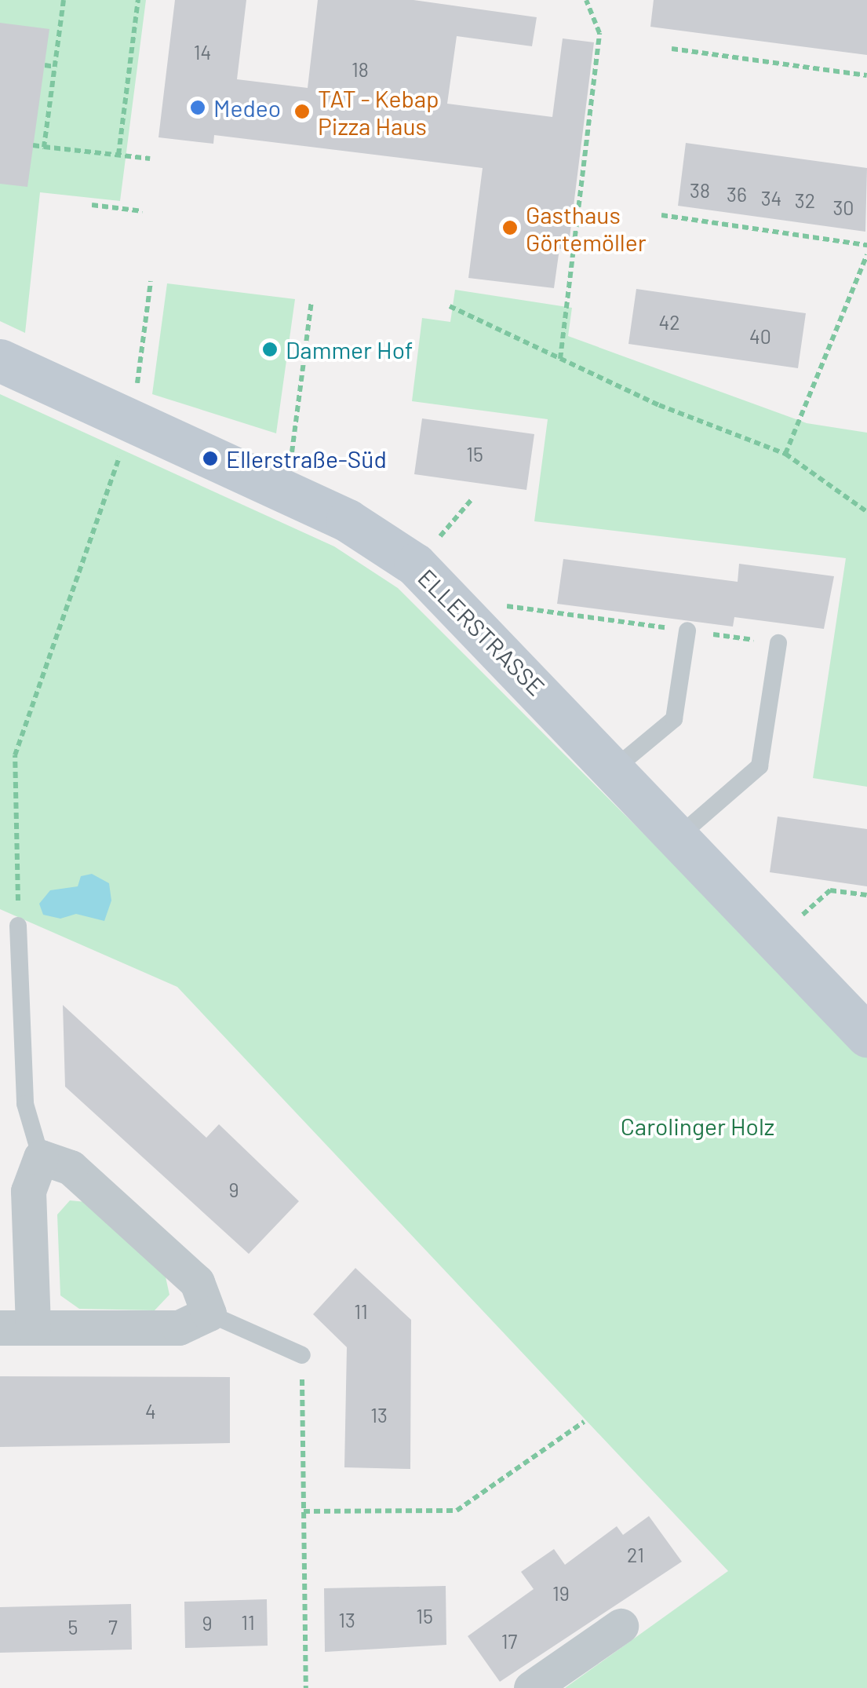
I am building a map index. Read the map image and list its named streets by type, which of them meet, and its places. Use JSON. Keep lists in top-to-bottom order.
{
  "streets": {
    "street": ["ELLERSTRASSE"]
  },
  "parks": ["Carolinger Holz"],
  "places": [
    "Medeo",
    "TAT - Kebap Pizza Haus",
    "Gasthaus Görtemöller",
    "Dammer Hof",
    "Ellerstraße-Süd"
  ],
  "house_numbers": [
    "14",
    "18",
    "38",
    "36",
    "34",
    "32",
    "30",
    "42",
    "40",
    "15",
    "9",
    "11",
    "4",
    "13",
    "21",
    "19",
    "15",
    "13",
    "11",
    "9",
    "5",
    "7",
    "17"
  ]
}
